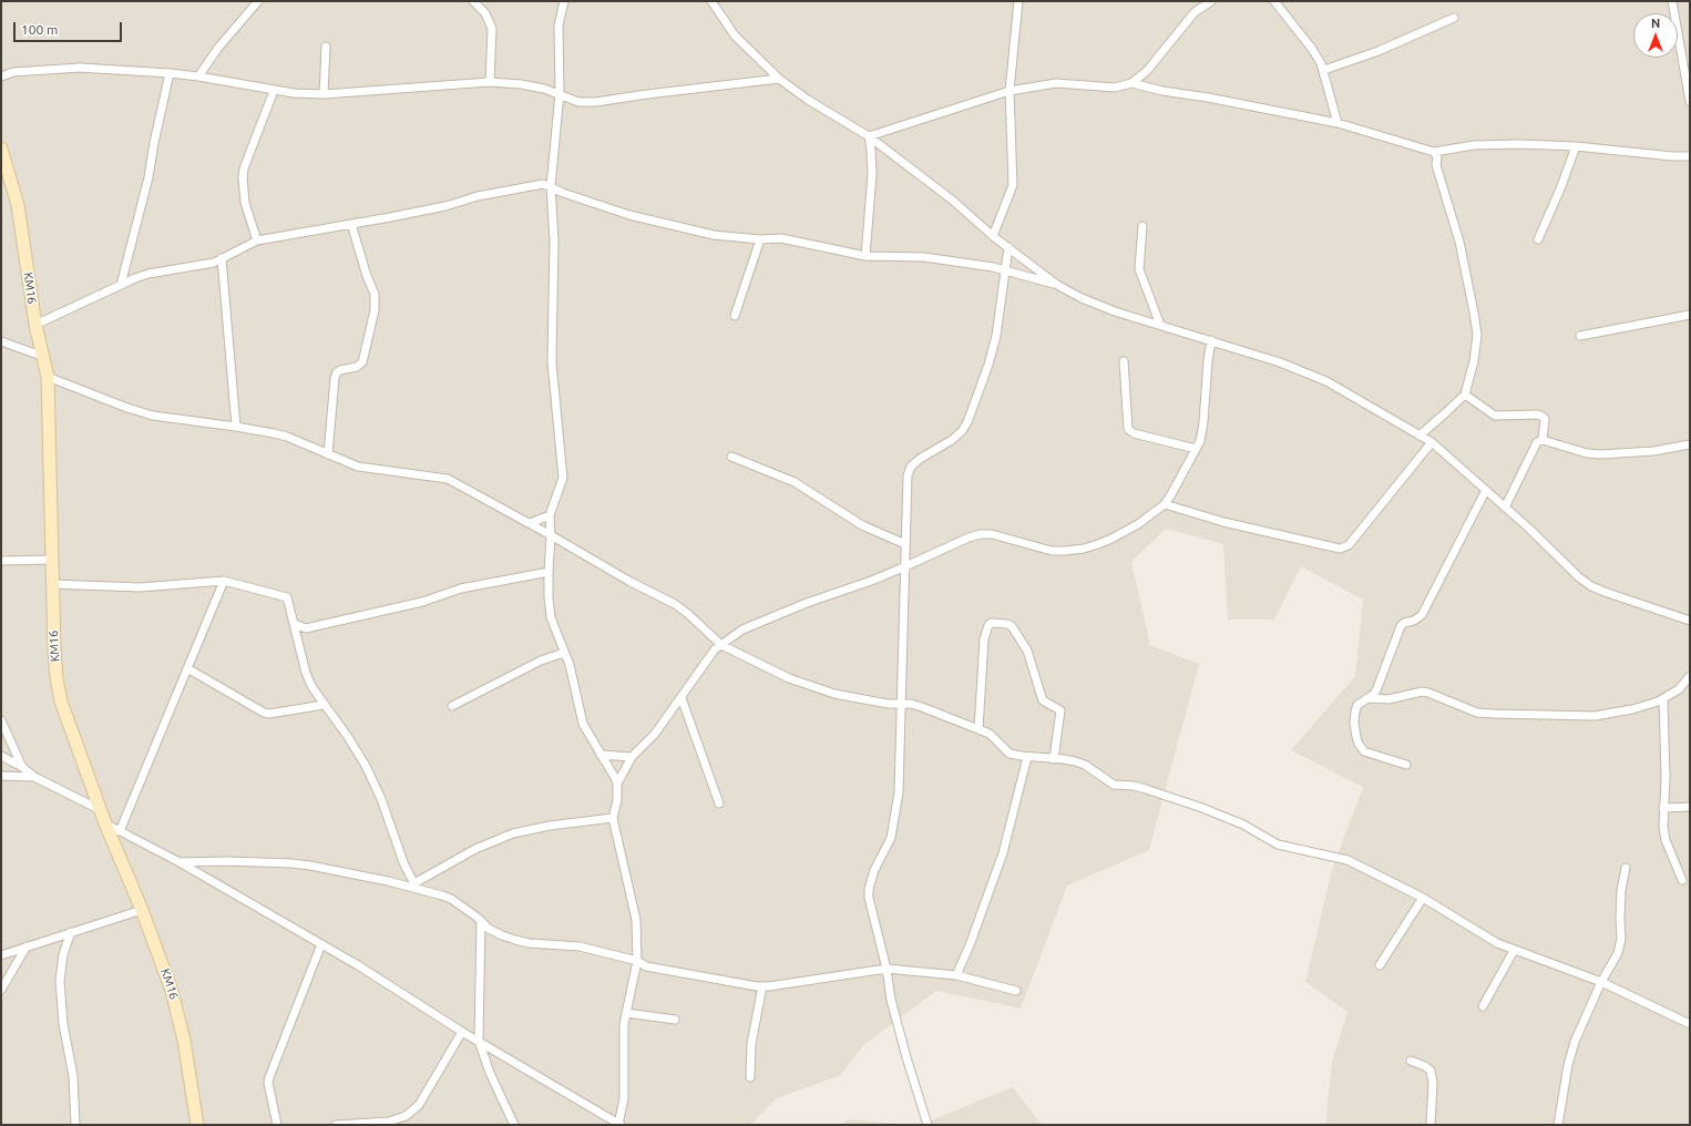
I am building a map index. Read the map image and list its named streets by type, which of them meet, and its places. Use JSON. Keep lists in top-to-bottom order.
{
  "streets": {
    "street": ["KM16"]
  },
  "scale_bar": "100 m",
  "north": "top"
}
